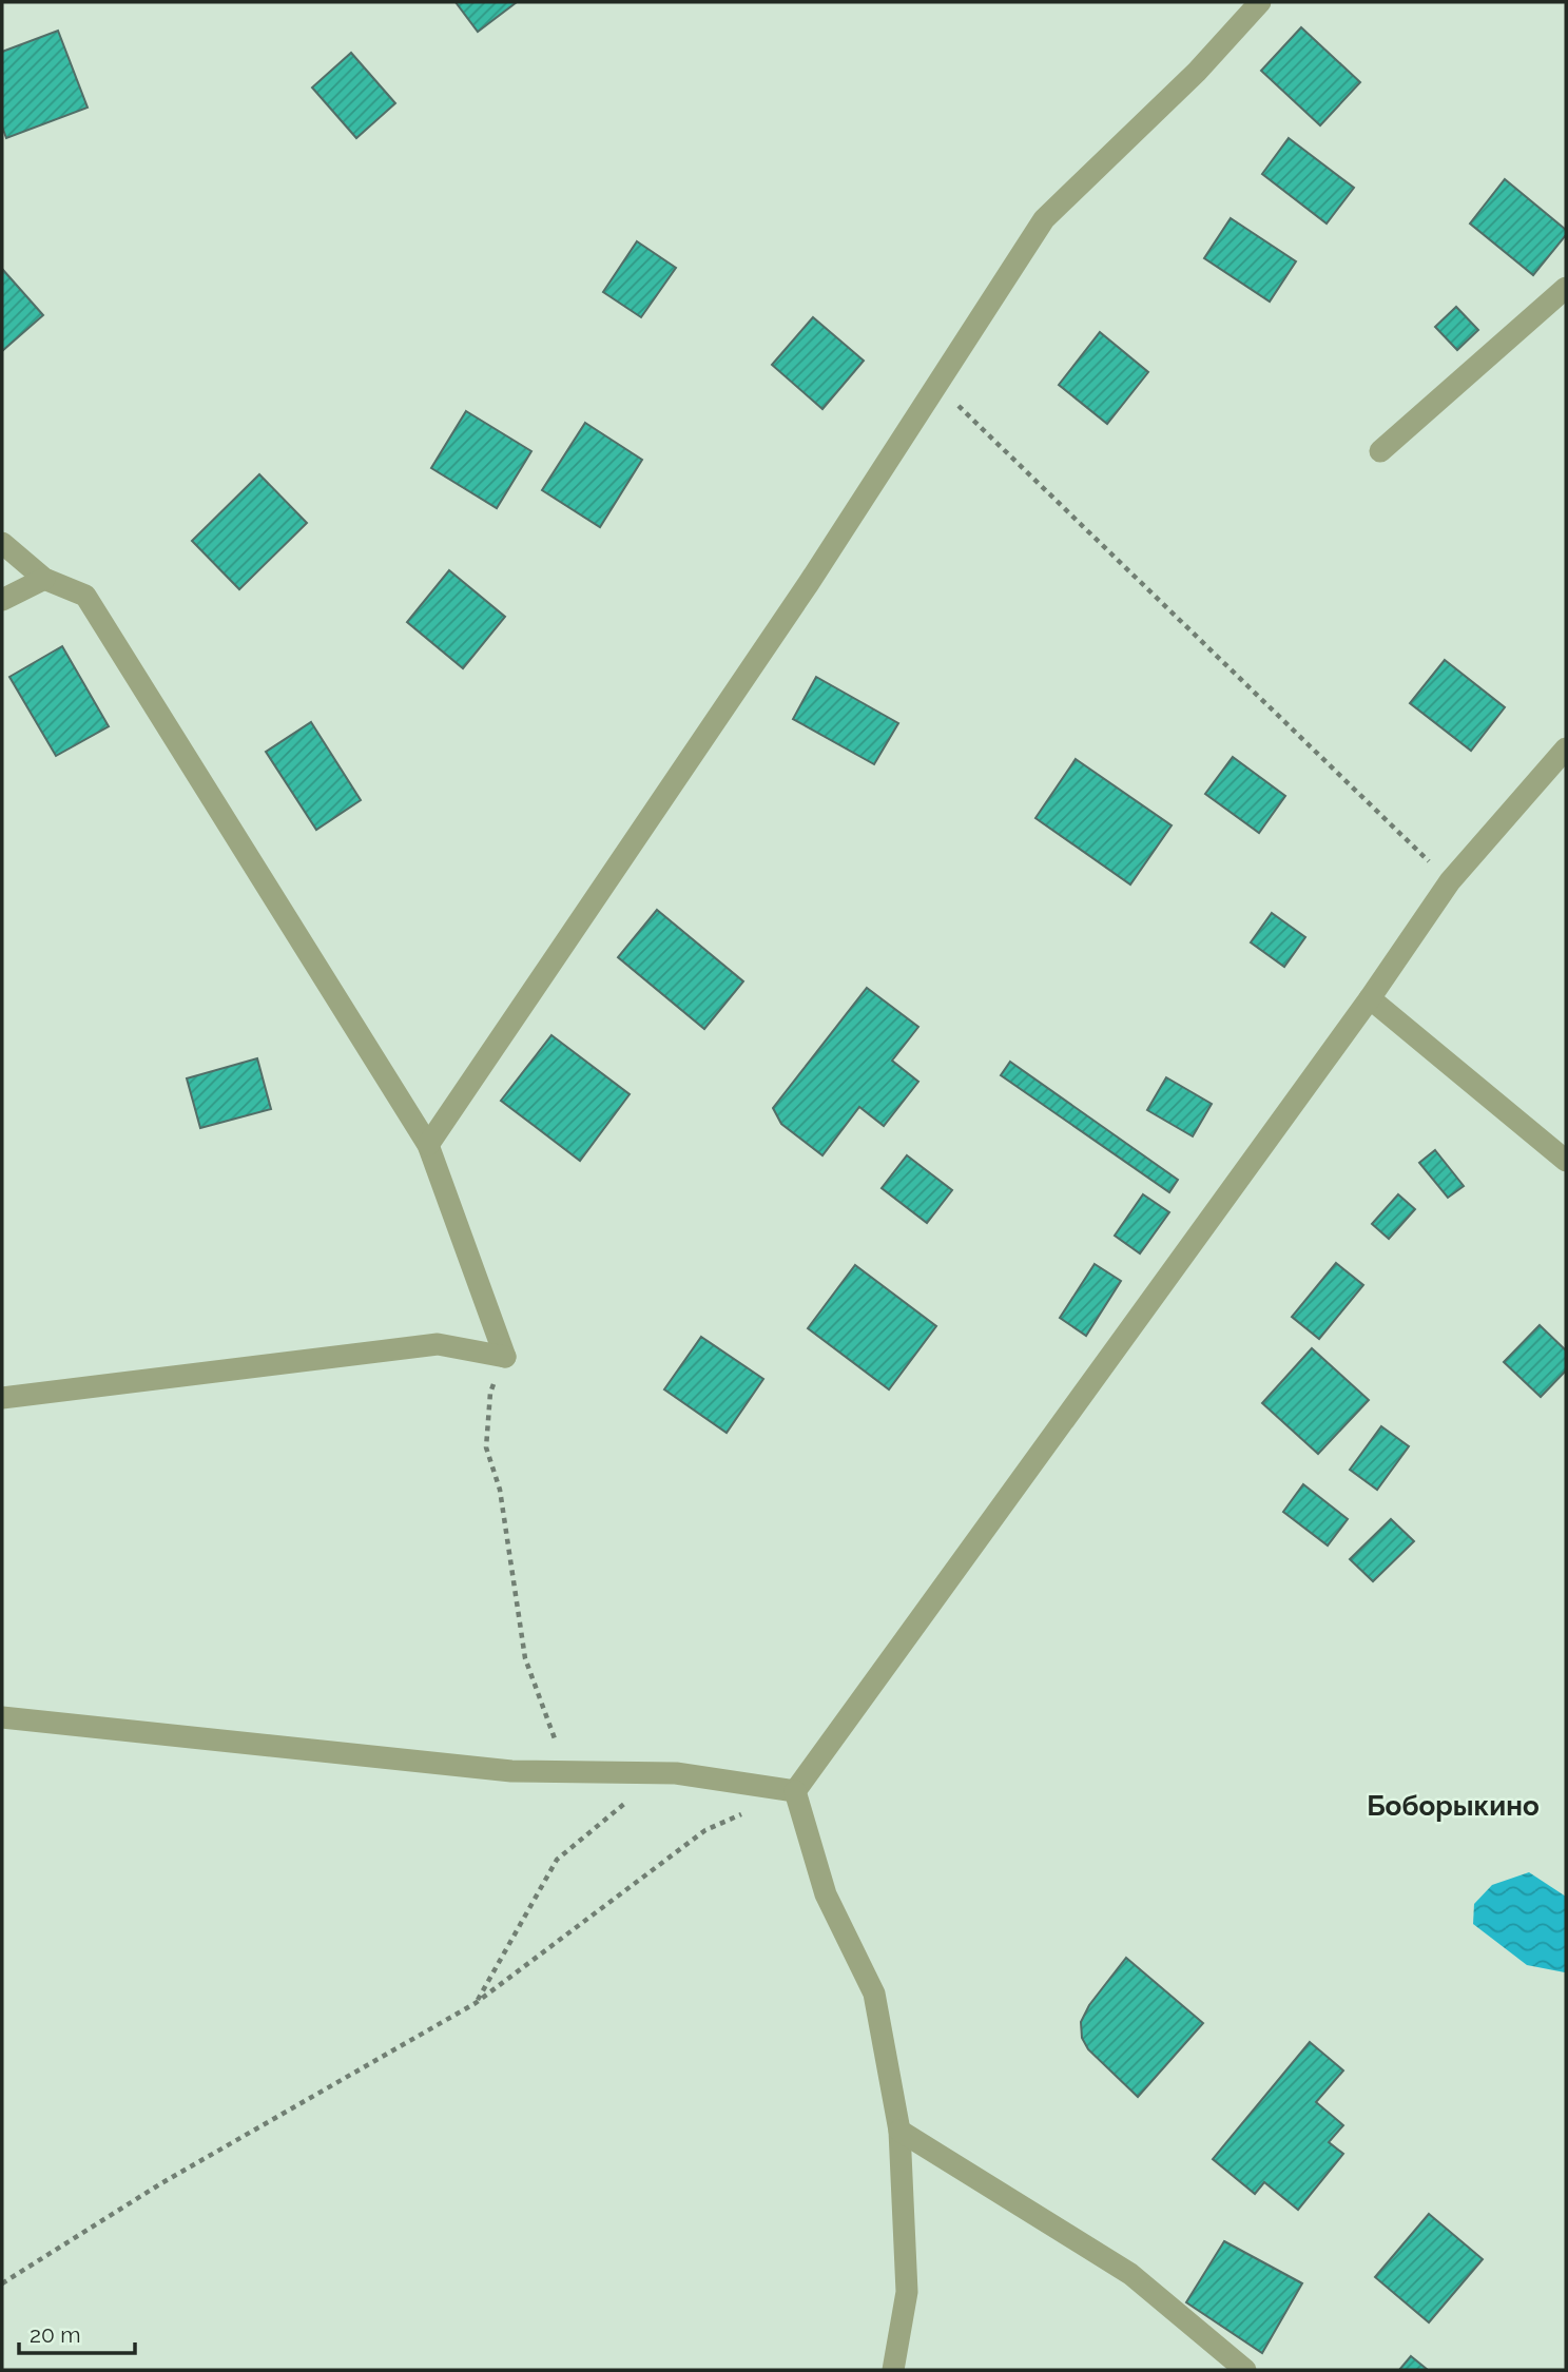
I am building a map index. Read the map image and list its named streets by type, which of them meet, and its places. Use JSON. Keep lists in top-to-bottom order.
{
  "districts": ["Боборыкино"],
  "scale_bar": "20 m"
}
